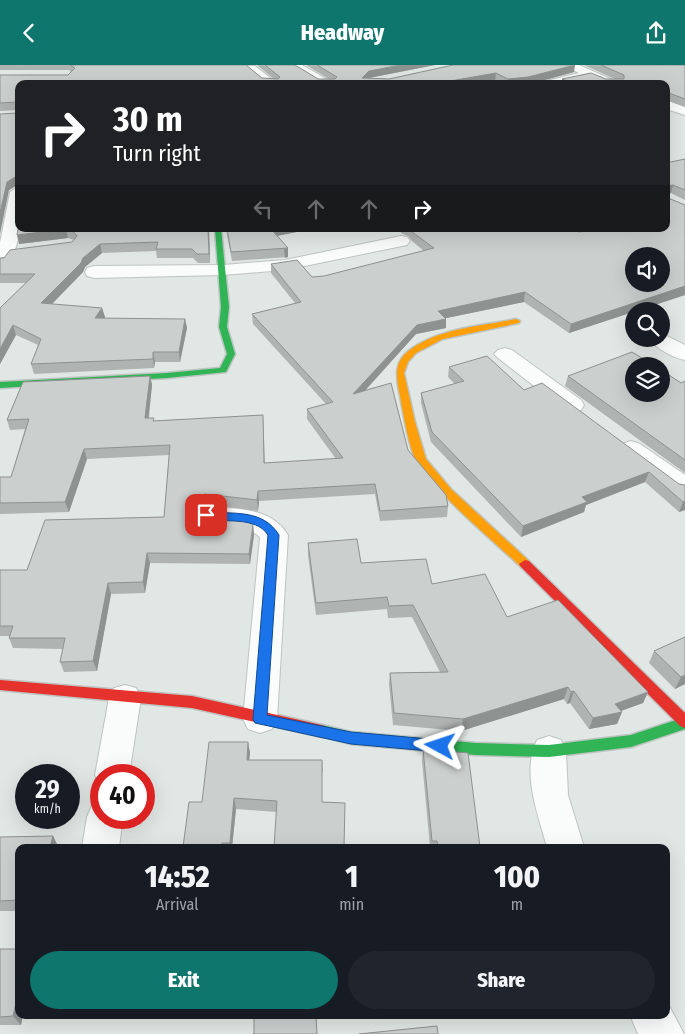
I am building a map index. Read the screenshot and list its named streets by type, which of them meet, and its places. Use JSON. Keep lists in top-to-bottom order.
{
  "page": {
    "header": "Headway",
    "turn": ["30 m", "Turn right"],
    "speed": "29 km/h",
    "limit": "40",
    "eta": [
      "14:52",
      "Arrival",
      "1",
      "min",
      "100",
      "m"
    ],
    "buttons": ["Exit", "Share"]
  }
}
